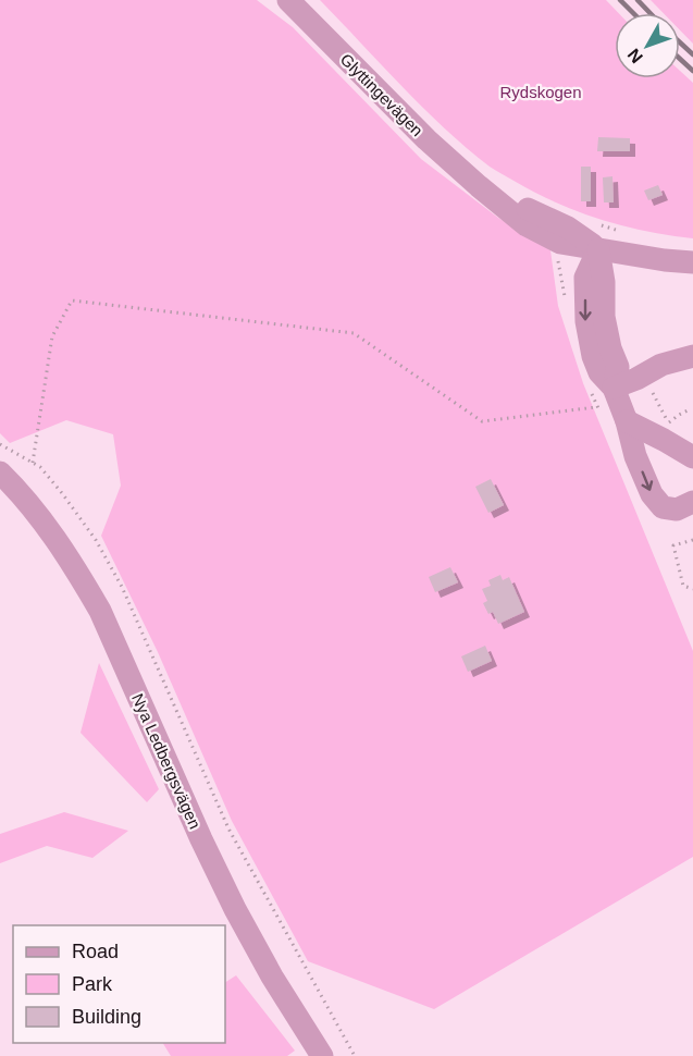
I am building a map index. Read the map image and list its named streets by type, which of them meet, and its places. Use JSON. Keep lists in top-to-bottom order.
{
  "streets": {
    "street": ["Glyttingevägen", "Nya Ledbergsvägen"]
  },
  "parks": ["Rydskogen"],
  "legend": ["Road", "Park", "Building"],
  "north": "bottom left"
}
